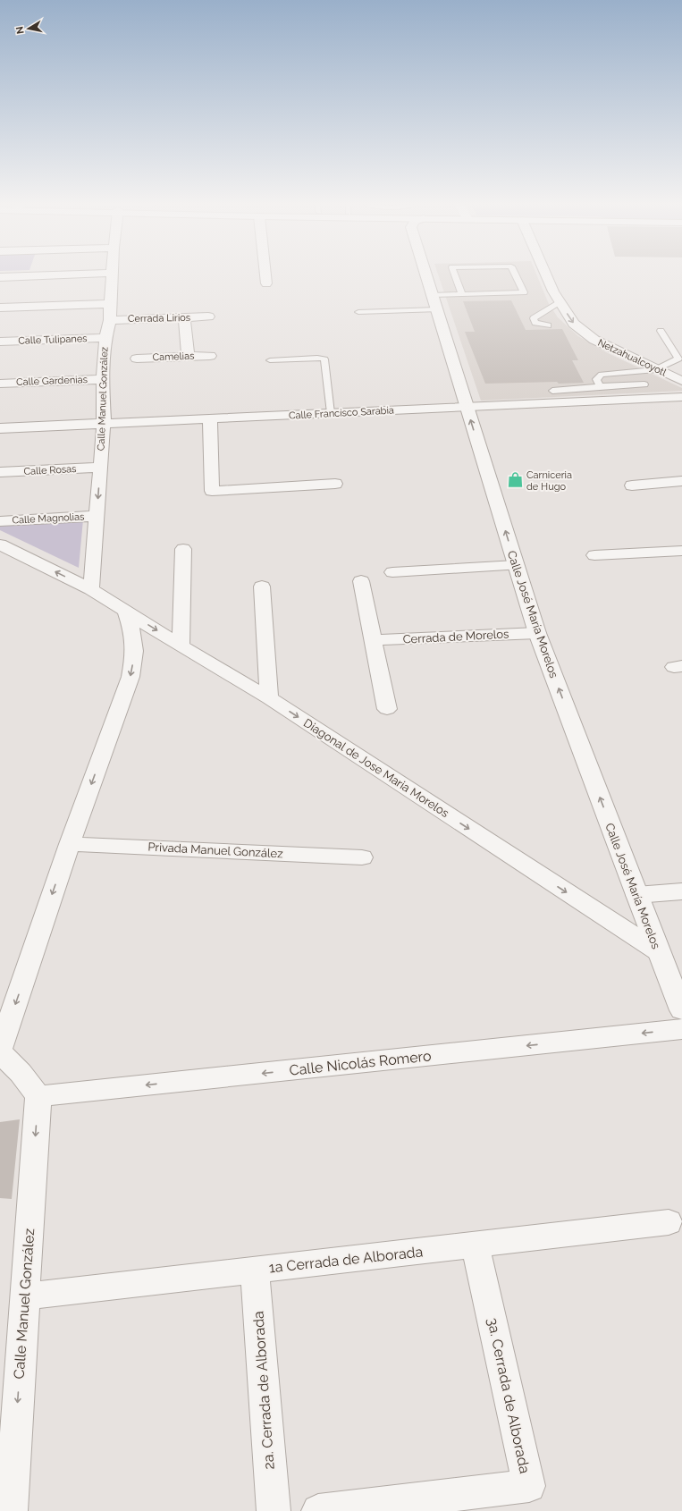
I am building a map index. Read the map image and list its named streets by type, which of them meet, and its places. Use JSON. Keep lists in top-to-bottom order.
{
  "streets": {
    "street": [
      "Cerrada Lirios",
      "Calle Tulipanes",
      "Camelias",
      "Netzahualcoyotl",
      "Calle Gardenias",
      "Calle Manuel González",
      "Calle Francisco Sarabia",
      "Calle Rosas",
      "Calle Magnolias",
      "Calle José María Morelos",
      "Cerrada de Morelos",
      "Diagonal de Jose Maria Morelos",
      "Privada Manuel González",
      "Calle Nicolás Romero",
      "1a Cerrada de Alborada",
      "2a. Cerrada de Alborada",
      "3a. Cerrada de Alborada"
    ]
  },
  "crossings": [
    ["Cerrada Lirios", "Calle Manuel González"],
    ["Calle Tulipanes", "Calle Manuel González"],
    ["Calle Gardenias", "Calle Manuel González"],
    ["Calle Manuel González", "Calle Francisco Sarabia"],
    ["Calle Manuel González", "Calle Rosas"],
    ["Calle Manuel González", "Calle Magnolias"],
    ["Calle Manuel González", "Diagonal de Jose Maria Morelos"],
    ["Calle Manuel González", "Calle Nicolás Romero"],
    ["Calle Manuel González", "1a Cerrada de Alborada"],
    ["Calle Francisco Sarabia", "Calle José María Morelos"],
    ["Calle José María Morelos", "Cerrada de Morelos"],
    ["Calle José María Morelos", "Diagonal de Jose Maria Morelos"],
    ["1a Cerrada de Alborada", "2a. Cerrada de Alborada"],
    ["1a Cerrada de Alborada", "3a. Cerrada de Alborada"]
  ],
  "one_way": [
    "Netzahualcoyotl",
    "Calle Manuel González",
    "Calle José María Morelos",
    "Calle Nicolás Romero"
  ],
  "places": {
    "shop": ["Carniceria de Hugo"]
  },
  "north": "left"
}
